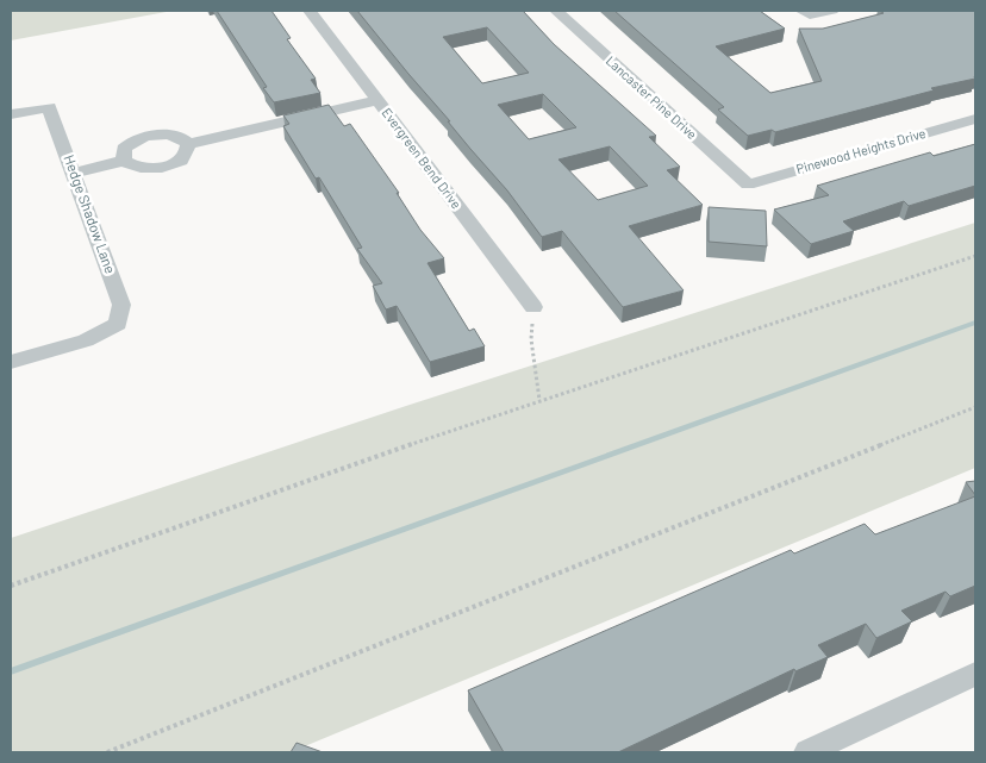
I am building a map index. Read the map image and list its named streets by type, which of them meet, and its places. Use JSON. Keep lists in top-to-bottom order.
{
  "streets": {
    "street": [
      "Lancaster Pine Drive",
      "Pinewood Heights Drive",
      "Evergreen Bend Drive",
      "Hedge Shadow Lane"
    ]
  },
  "crossings": [
    ["Lancaster Pine Drive", "Pinewood Heights Drive"]
  ]
}
